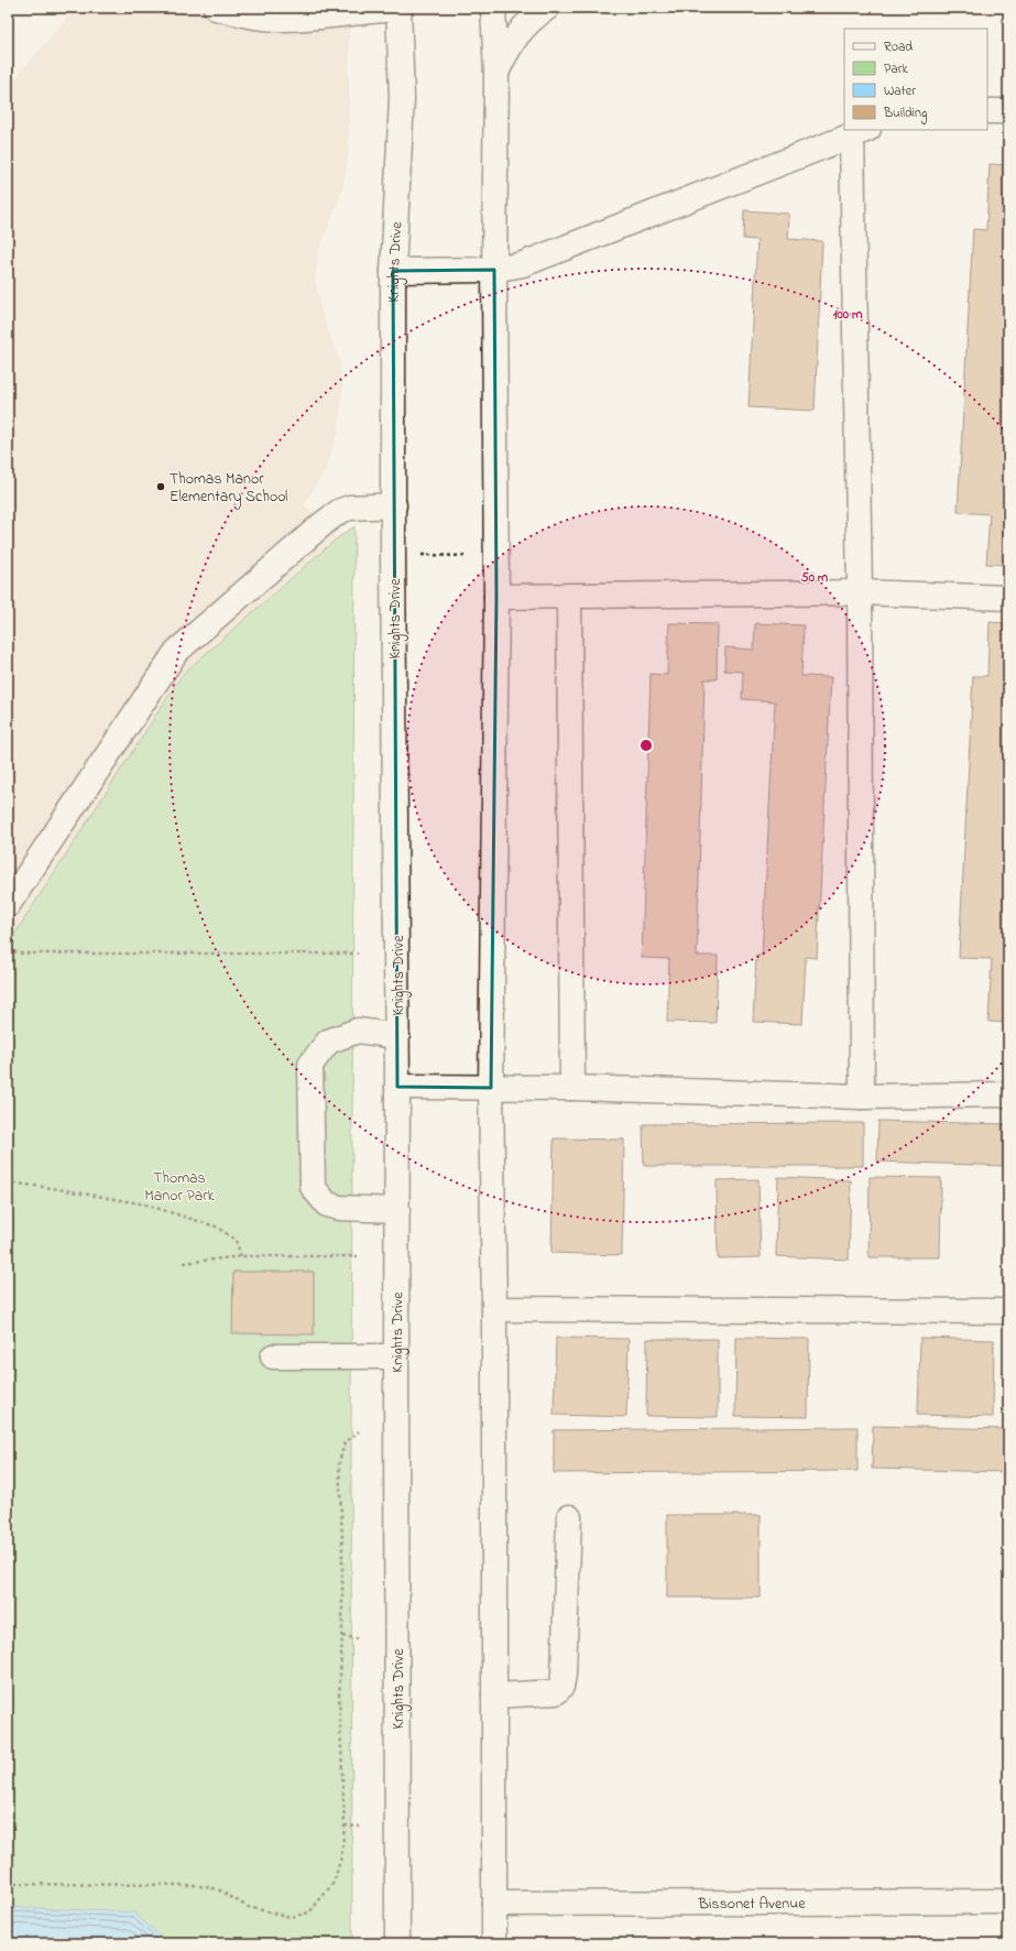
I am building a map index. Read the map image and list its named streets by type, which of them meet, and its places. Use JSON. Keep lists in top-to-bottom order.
{
  "streets": {
    "street": ["Knights Drive", "Bissonet Avenue"]
  },
  "parks": ["Thomas Manor Park"],
  "places": ["Thomas Manor Elementary School"],
  "legend": [
    "Road",
    "Park",
    "Water",
    "Building"
  ],
  "rings": ["100 m", "50 m"]
}
